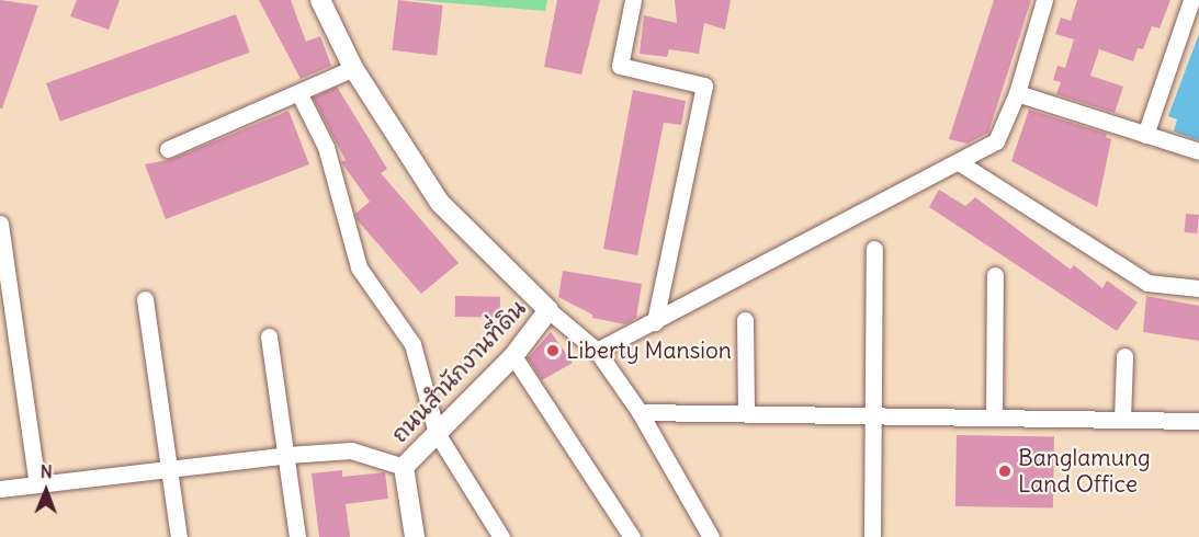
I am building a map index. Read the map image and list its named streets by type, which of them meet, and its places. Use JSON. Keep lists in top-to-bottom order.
{
  "streets": {
    "street": ["ถนนสำนักงานที่ดิน"]
  },
  "places": ["Liberty Mansion", "Banglamung Land Office"],
  "north": "top"
}
